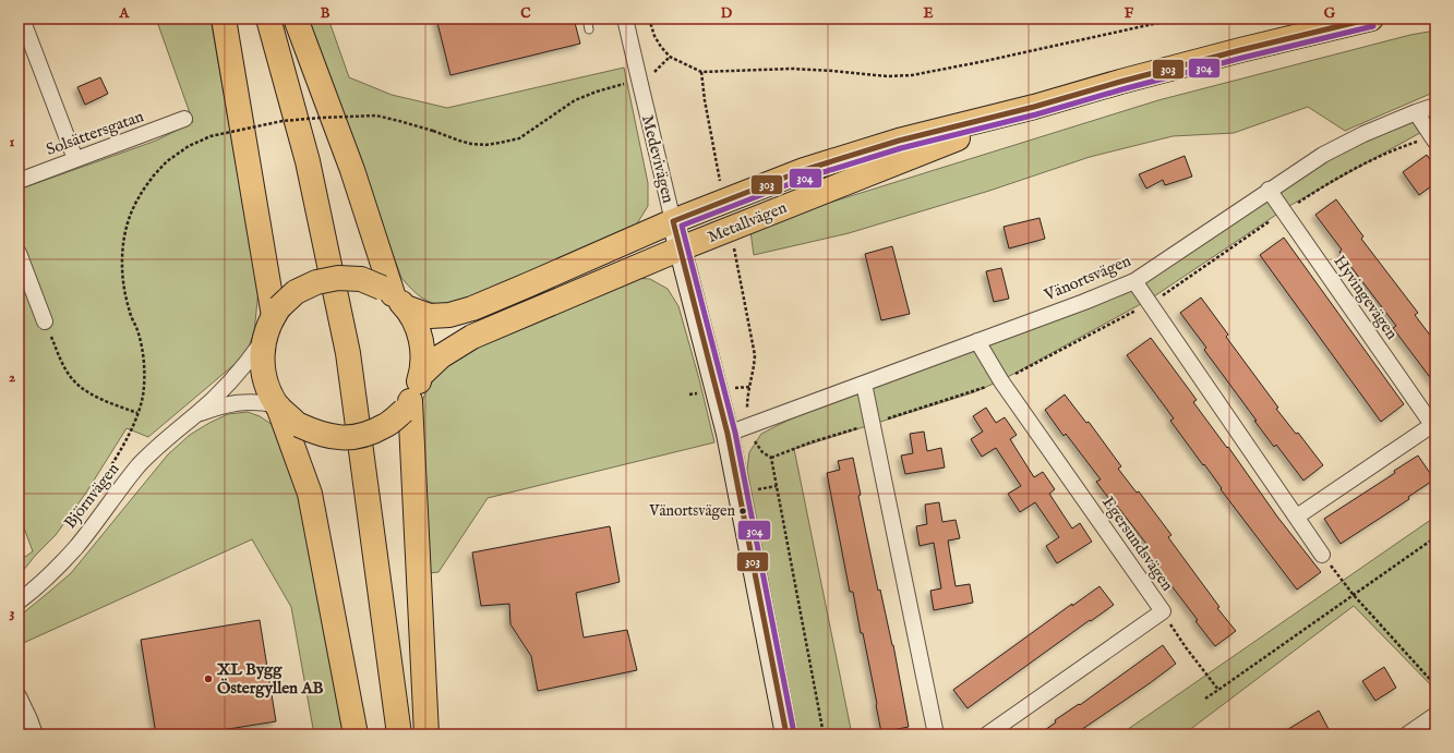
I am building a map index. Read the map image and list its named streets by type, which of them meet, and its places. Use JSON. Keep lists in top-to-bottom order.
{
  "streets": {
    "main road": ["Metallvägen"],
    "street": [
      "Solsättersgatan",
      "Medevivägen",
      "Vänortsvägen",
      "Hyvingevägen",
      "Björnvägen",
      "Egersundsvägen"
    ]
  },
  "crossings": [
    ["Medevivägen", "Metallvägen"],
    ["Medevivägen", "Vänortsvägen"],
    ["Vänortsvägen", "Hyvingevägen"],
    ["Vänortsvägen", "Egersundsvägen"]
  ],
  "places": ["Vänortsvägen", "XL Bygg Östergyllen AB"],
  "lines": ["transit line 303", "transit line 304"],
  "grid": {
    "columns": [
      "A",
      "B",
      "C",
      "D",
      "E",
      "F",
      "G"
    ],
    "rows": ["1", "2", "3"]
  }
}
